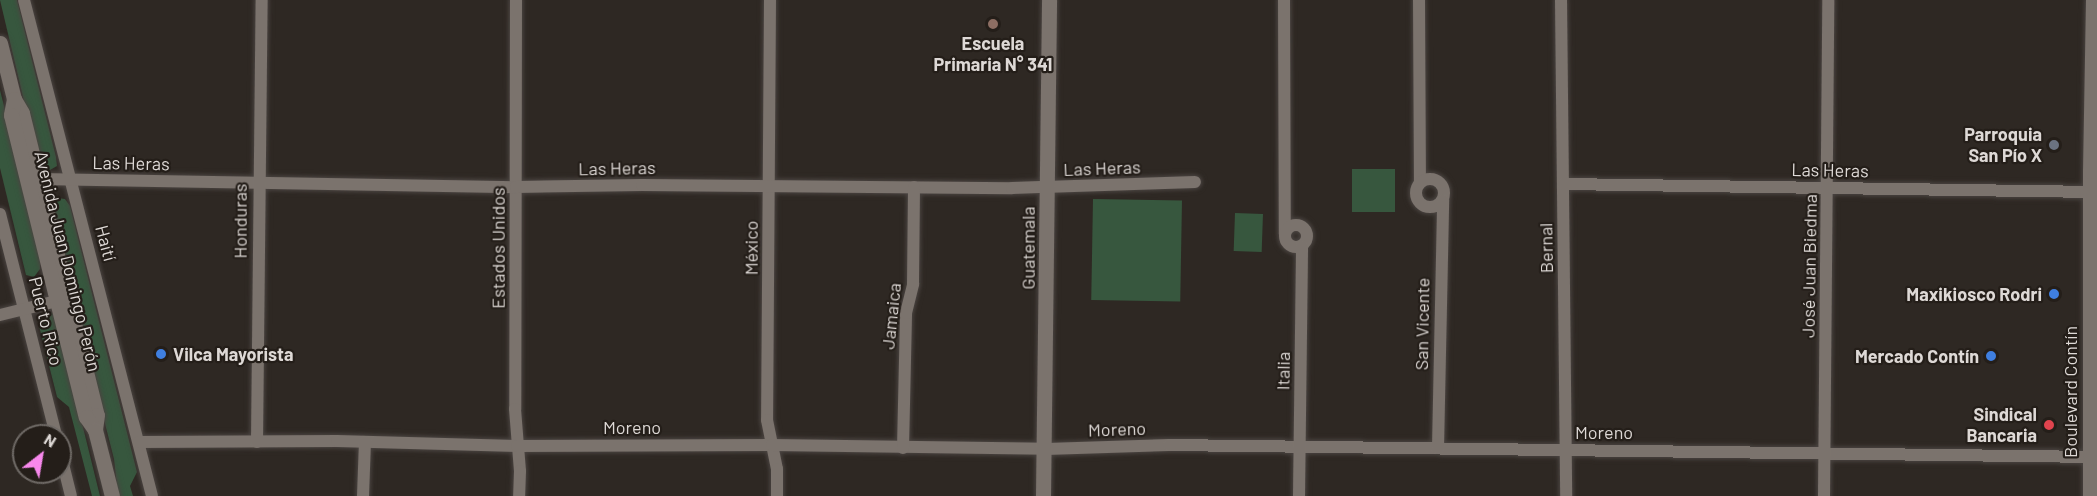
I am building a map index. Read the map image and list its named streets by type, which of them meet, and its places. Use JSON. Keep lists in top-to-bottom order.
{
  "streets": {
    "main road": ["Guatemala", "Avenida Juan Domingo Perón", "Boulevard Contín"],
    "street": [
      "Las Heras",
      "Honduras",
      "Haití",
      "Estados Unidos",
      "México",
      "Bernal",
      "José Juan Biedma",
      "Jamaica",
      "Puerto Rico",
      "San Vicente",
      "Italia",
      "Moreno"
    ]
  },
  "crossings": [
    ["Las Heras", "Honduras"],
    ["Las Heras", "Haití"],
    ["Las Heras", "Estados Unidos"],
    ["Las Heras", "México"],
    ["Las Heras", "Guatemala"],
    ["Las Heras", "Bernal"],
    ["Las Heras", "Avenida Juan Domingo Perón"],
    ["Las Heras", "José Juan Biedma"],
    ["Las Heras", "Jamaica"],
    ["Las Heras", "Boulevard Contín"],
    ["Honduras", "Moreno"],
    ["Haití", "Moreno"],
    ["Estados Unidos", "Moreno"],
    ["México", "Moreno"],
    ["Guatemala", "Moreno"],
    ["Bernal", "Moreno"],
    ["José Juan Biedma", "Moreno"],
    ["Jamaica", "Moreno"],
    ["San Vicente", "Moreno"],
    ["Italia", "Moreno"],
    ["Boulevard Contín", "Moreno"]
  ],
  "places": [
    "Escuela Primaria N° 341",
    "Parroquia San Pío X",
    "Maxikiosco Rodri",
    "Vilca Mayorista",
    "Mercado Contín",
    "Sindical Bancaria"
  ],
  "north": "top right"
}
